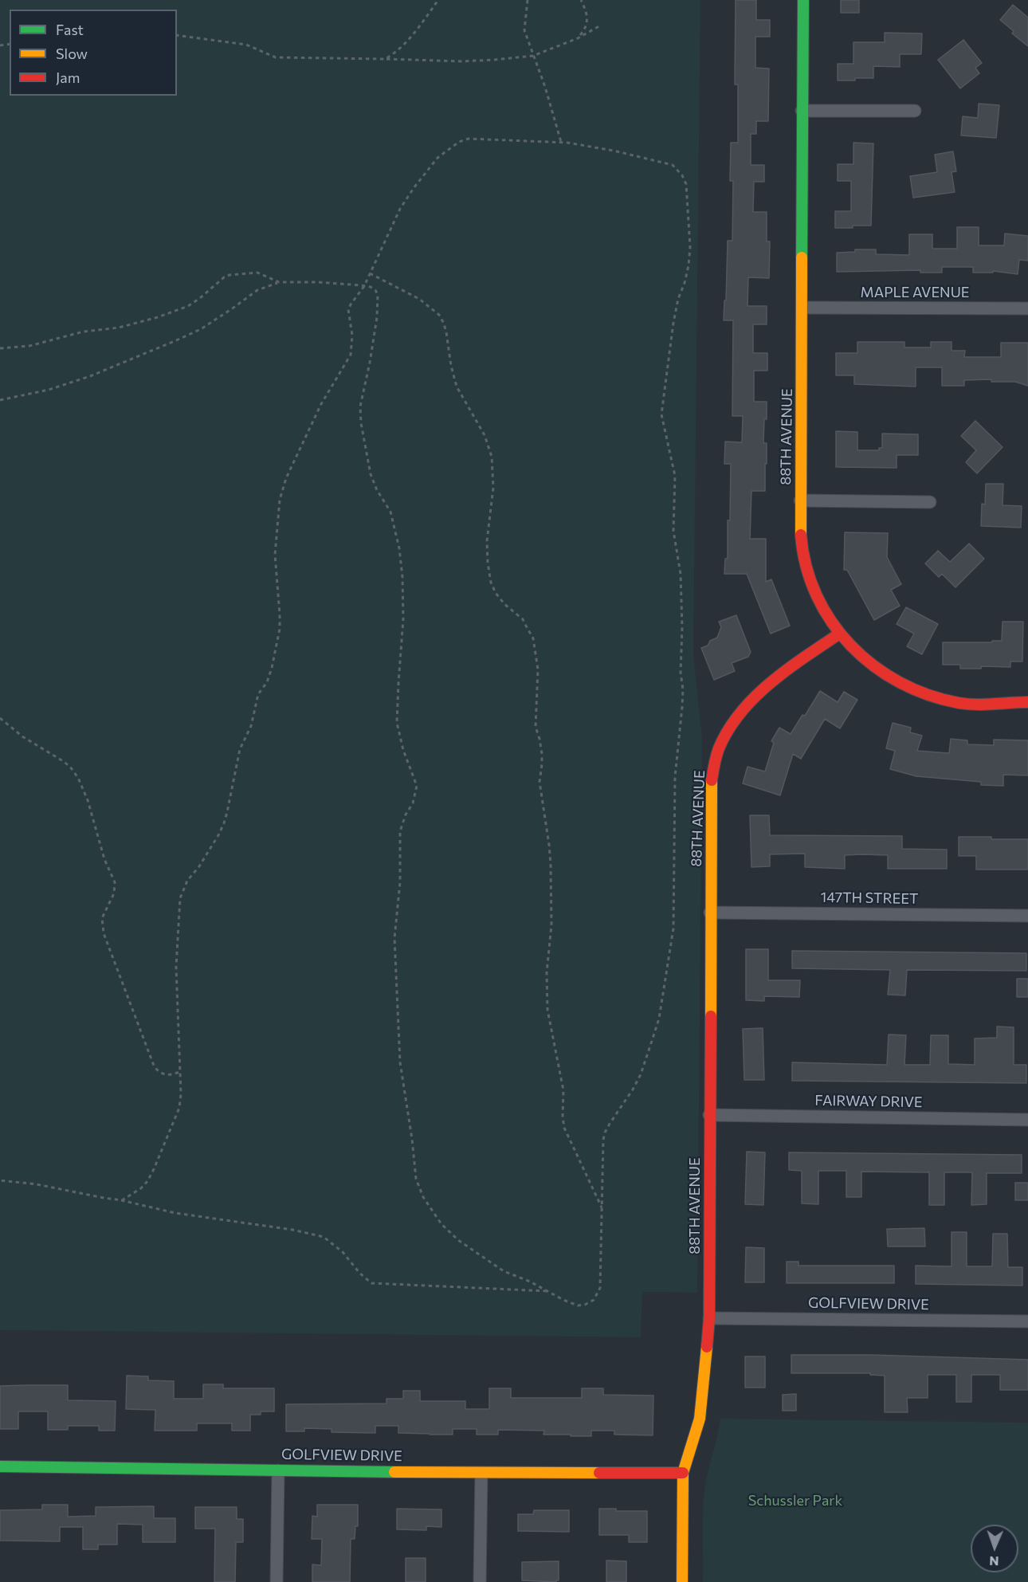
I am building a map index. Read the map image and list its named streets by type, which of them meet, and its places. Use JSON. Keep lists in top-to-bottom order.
{
  "streets": {
    "street": [
      "MAPLE AVENUE",
      "88TH AVENUE",
      "147TH STREET",
      "FAIRWAY DRIVE",
      "GOLFVIEW DRIVE"
    ]
  },
  "crossings": [
    ["MAPLE AVENUE", "88TH AVENUE"],
    ["88TH AVENUE", "147TH STREET"],
    ["88TH AVENUE", "FAIRWAY DRIVE"],
    ["88TH AVENUE", "GOLFVIEW DRIVE"]
  ],
  "parks": ["Schussler Park"],
  "legend": ["Fast", "Slow", "Jam"],
  "north": "bottom"
}
